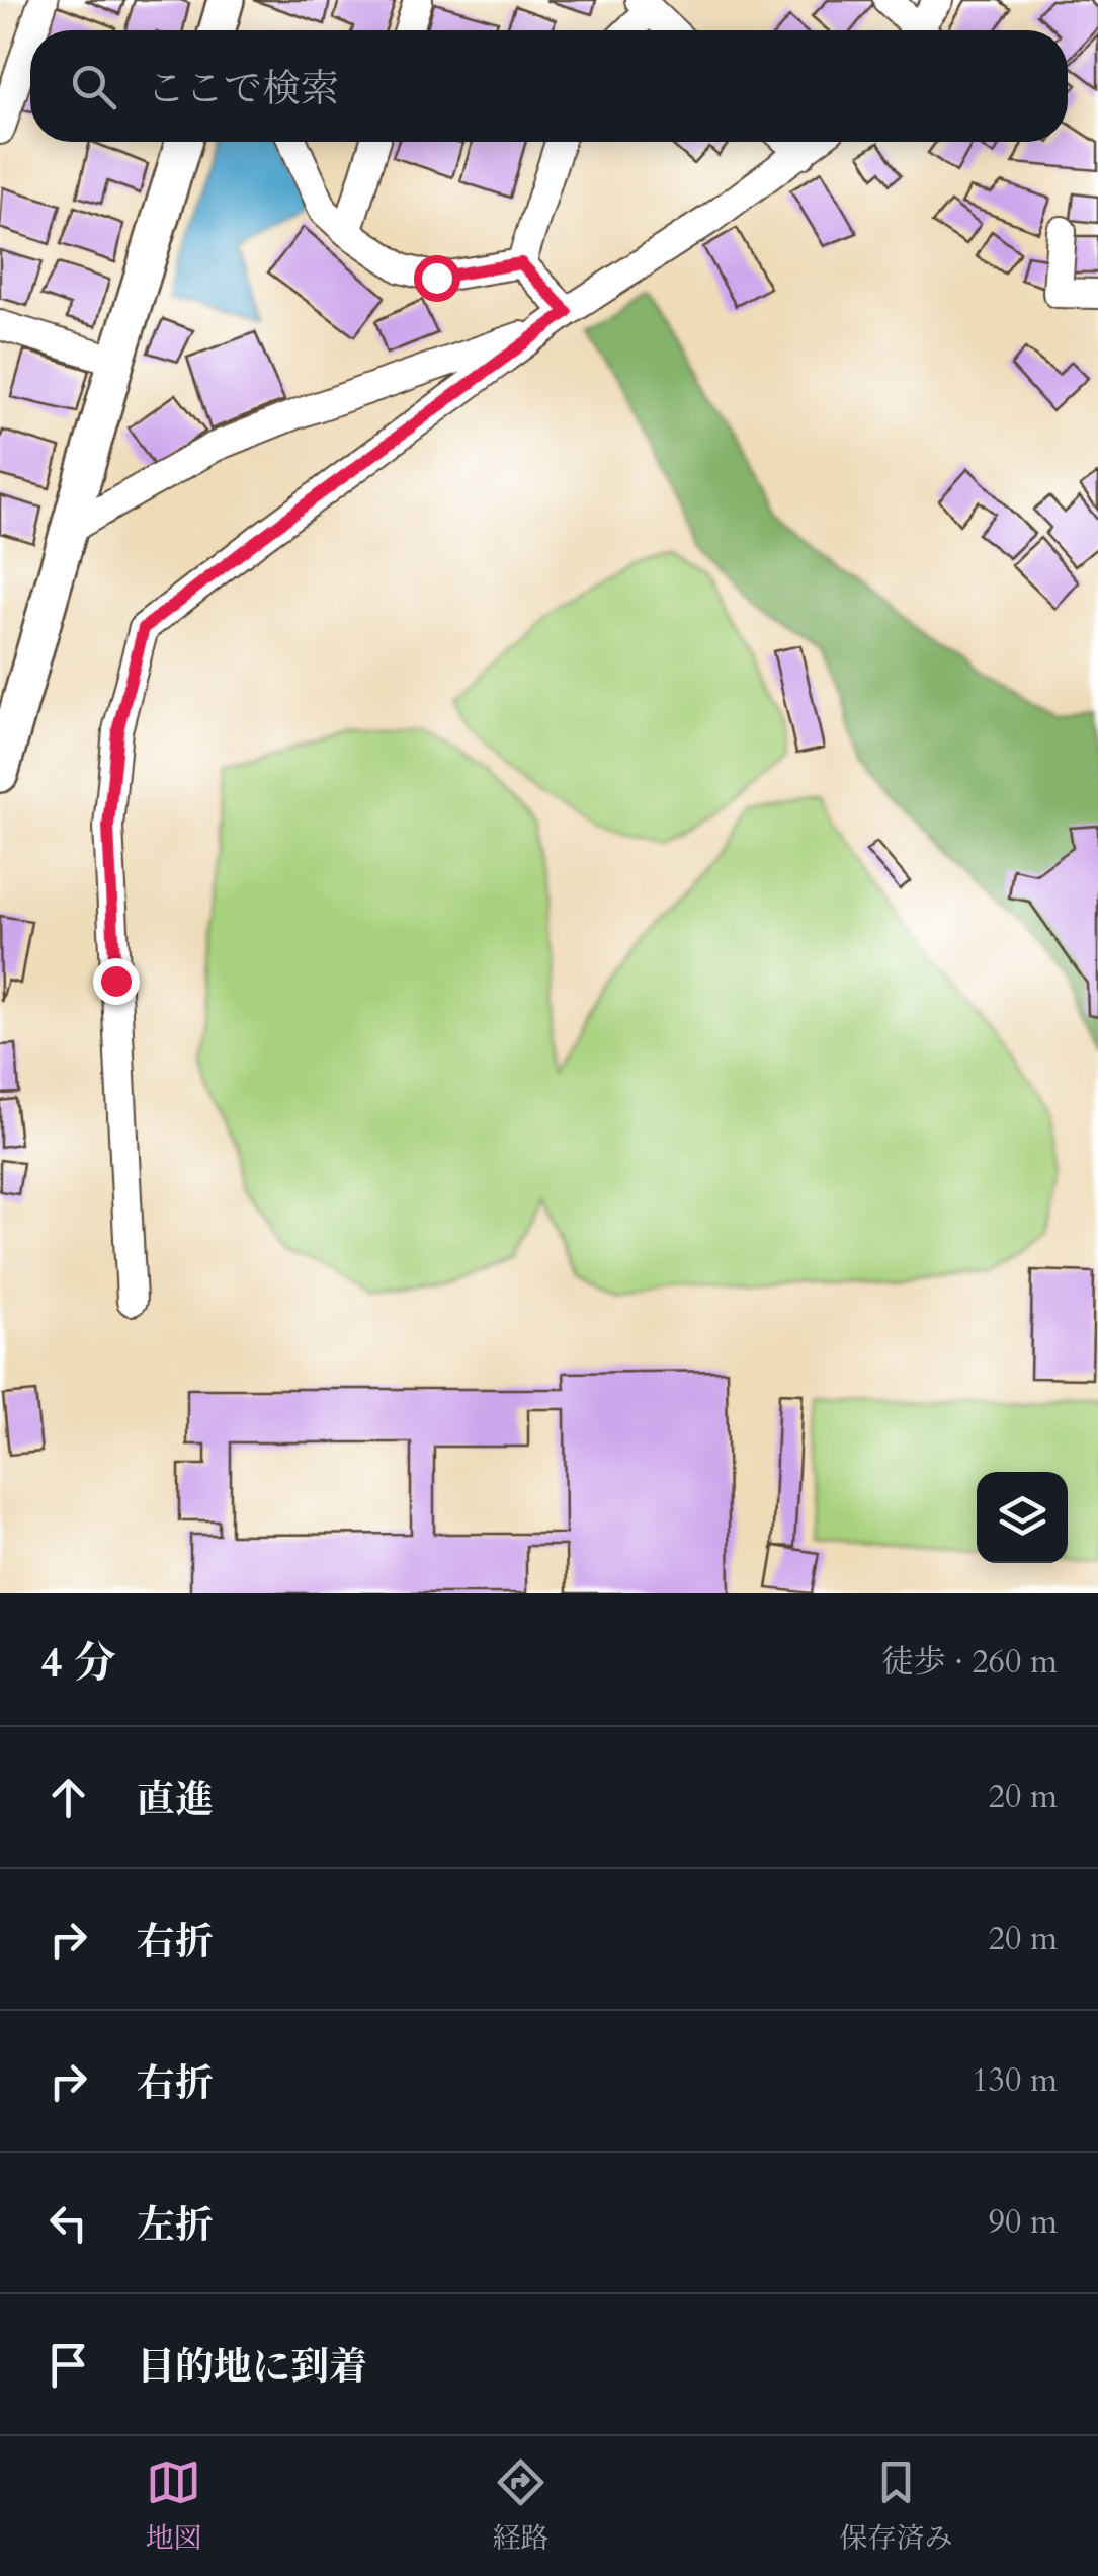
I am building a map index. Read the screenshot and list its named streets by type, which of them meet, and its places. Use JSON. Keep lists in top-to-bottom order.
{
  "page": {
    "search": "ここで検索",
    "heading": ["4 分", "徒歩 · 260 m"],
    "list": [
      ["直進", "20 m"],
      ["右折", "20 m"],
      ["右折", "130 m"],
      ["左折", "90 m"],
      "目的地に到着"
    ],
    "nav": ["地図", "経路", "保存済み"]
  }
}
